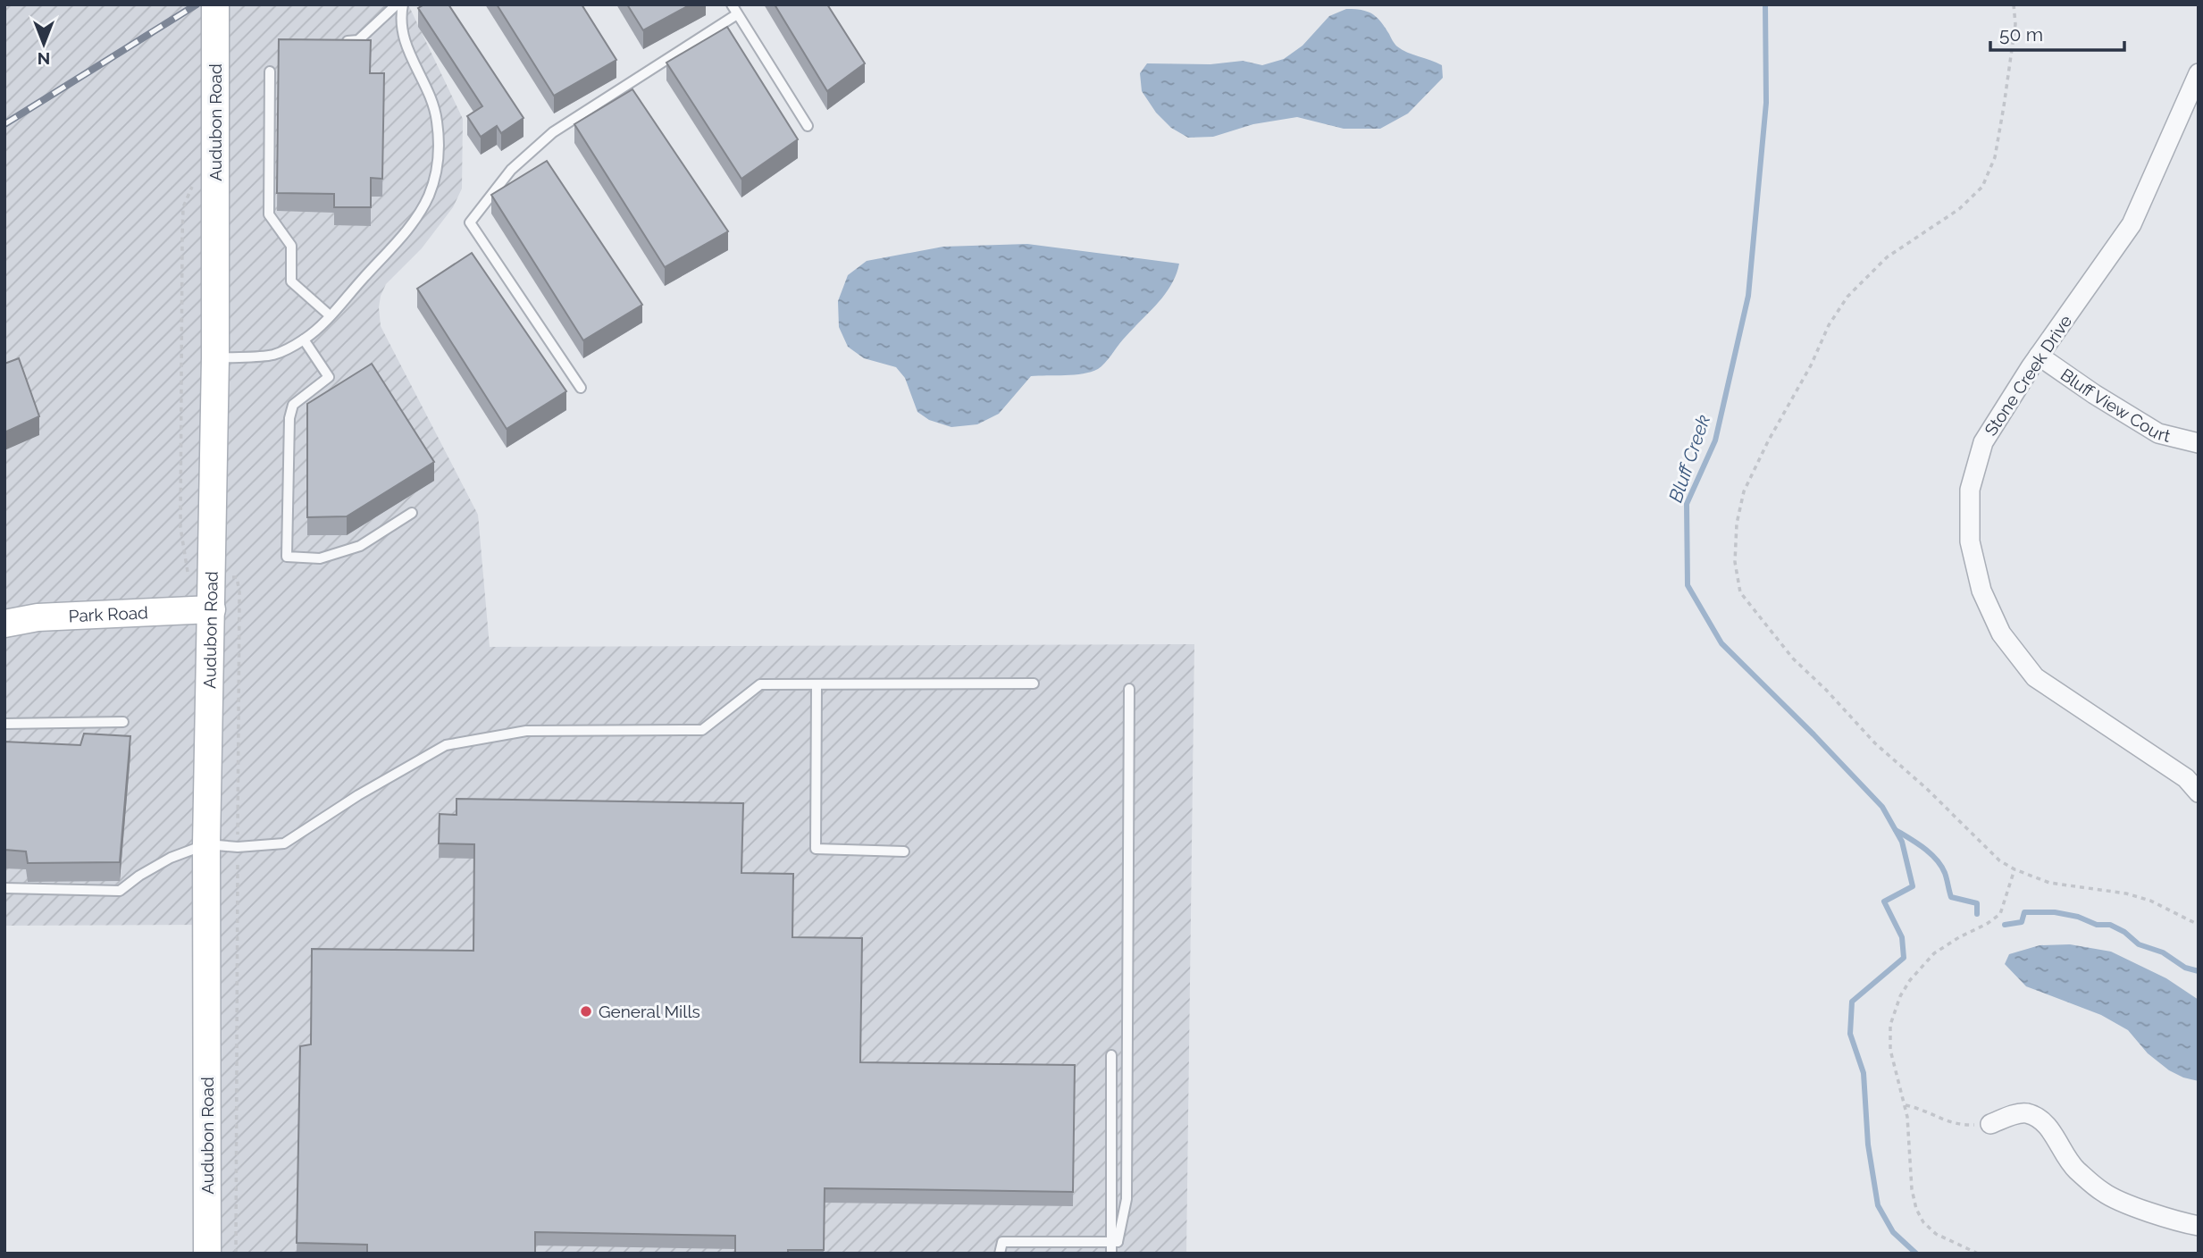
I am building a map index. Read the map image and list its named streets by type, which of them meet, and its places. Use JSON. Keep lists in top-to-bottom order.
{
  "streets": {
    "street": [
      "Audubon Road",
      "Stone Creek Drive",
      "Bluff View Court",
      "Park Road"
    ]
  },
  "crossings": [
    ["Audubon Road", "Park Road"],
    ["Stone Creek Drive", "Bluff View Court"]
  ],
  "water": ["Bluff Creek"],
  "places": ["General Mills"],
  "scale_bar": "50 m",
  "north": "bottom"
}
